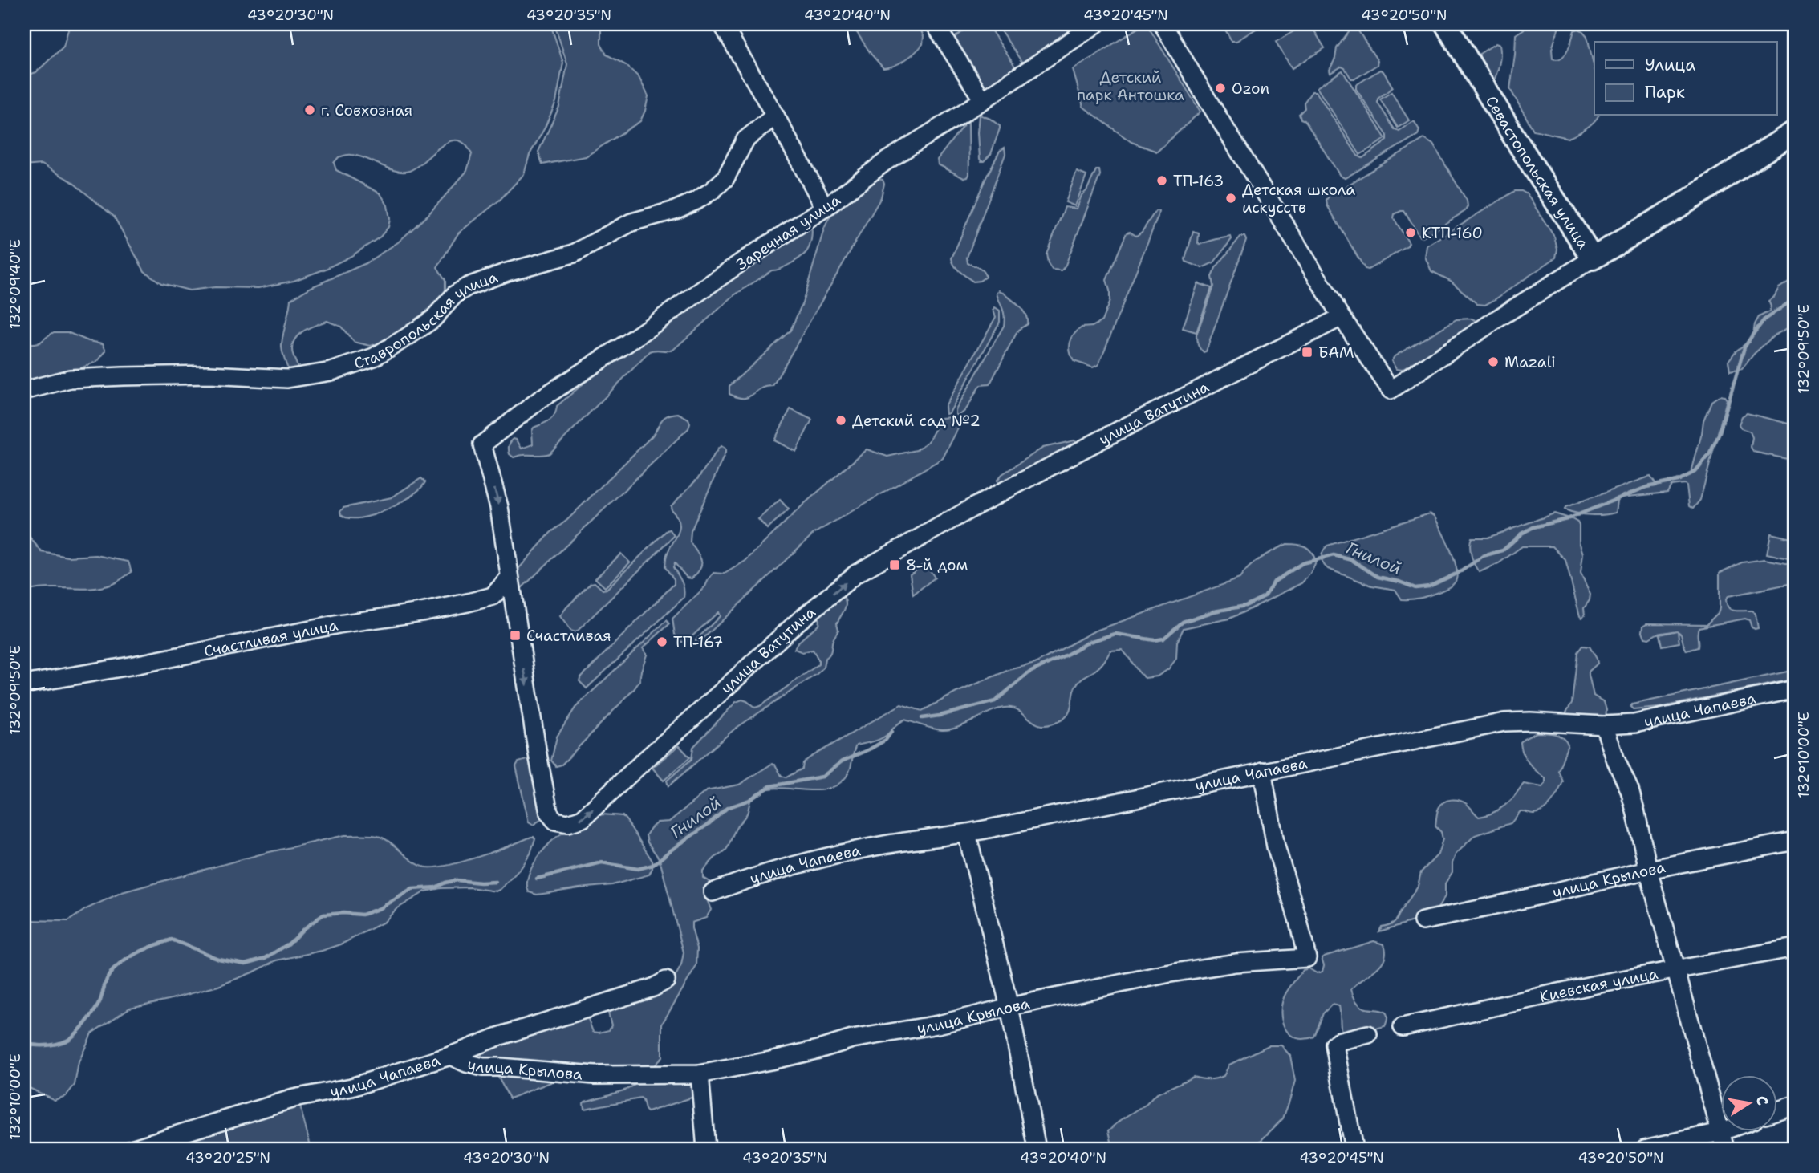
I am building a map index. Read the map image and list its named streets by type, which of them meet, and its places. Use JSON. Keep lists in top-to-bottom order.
{
  "streets": {
    "main road": ["Севастопольская улица"],
    "street": [
      "Заречная улица",
      "Ставропольская улица",
      "улица Ватутина",
      "Счастливая улица",
      "улица Чапаева",
      "улица Крылова",
      "Киевская улица"
    ]
  },
  "crossings": [
    ["Заречная улица", "улица Ватутина"],
    ["улица Ватутина", "Счастливая улица"],
    ["улица Чапаева", "улица Крылова"]
  ],
  "water": ["Гнилой"],
  "parks": ["Детский парк Антошка"],
  "places": {
    "other": [
      "Ozon",
      "г. Совхозная",
      "ТП-163",
      "Детская школа искусств",
      "КТП-160",
      "Mazali",
      "Детский сад №2",
      "ТП-167"
    ],
    "transit": ["БАМ", "8-й дом", "Счастливая"]
  },
  "legend": ["Улица", "Парк"],
  "north": "right",
  "coordinates": [
    "43°20'30\"N",
    "43°20'35\"N",
    "43°20'40\"N",
    "43°20'45\"N",
    "43°20'50\"N",
    "132°09'40\"E",
    "132°09'50\"E",
    "132°10'00\"E",
    "43°20'25\"N"
  ]
}
